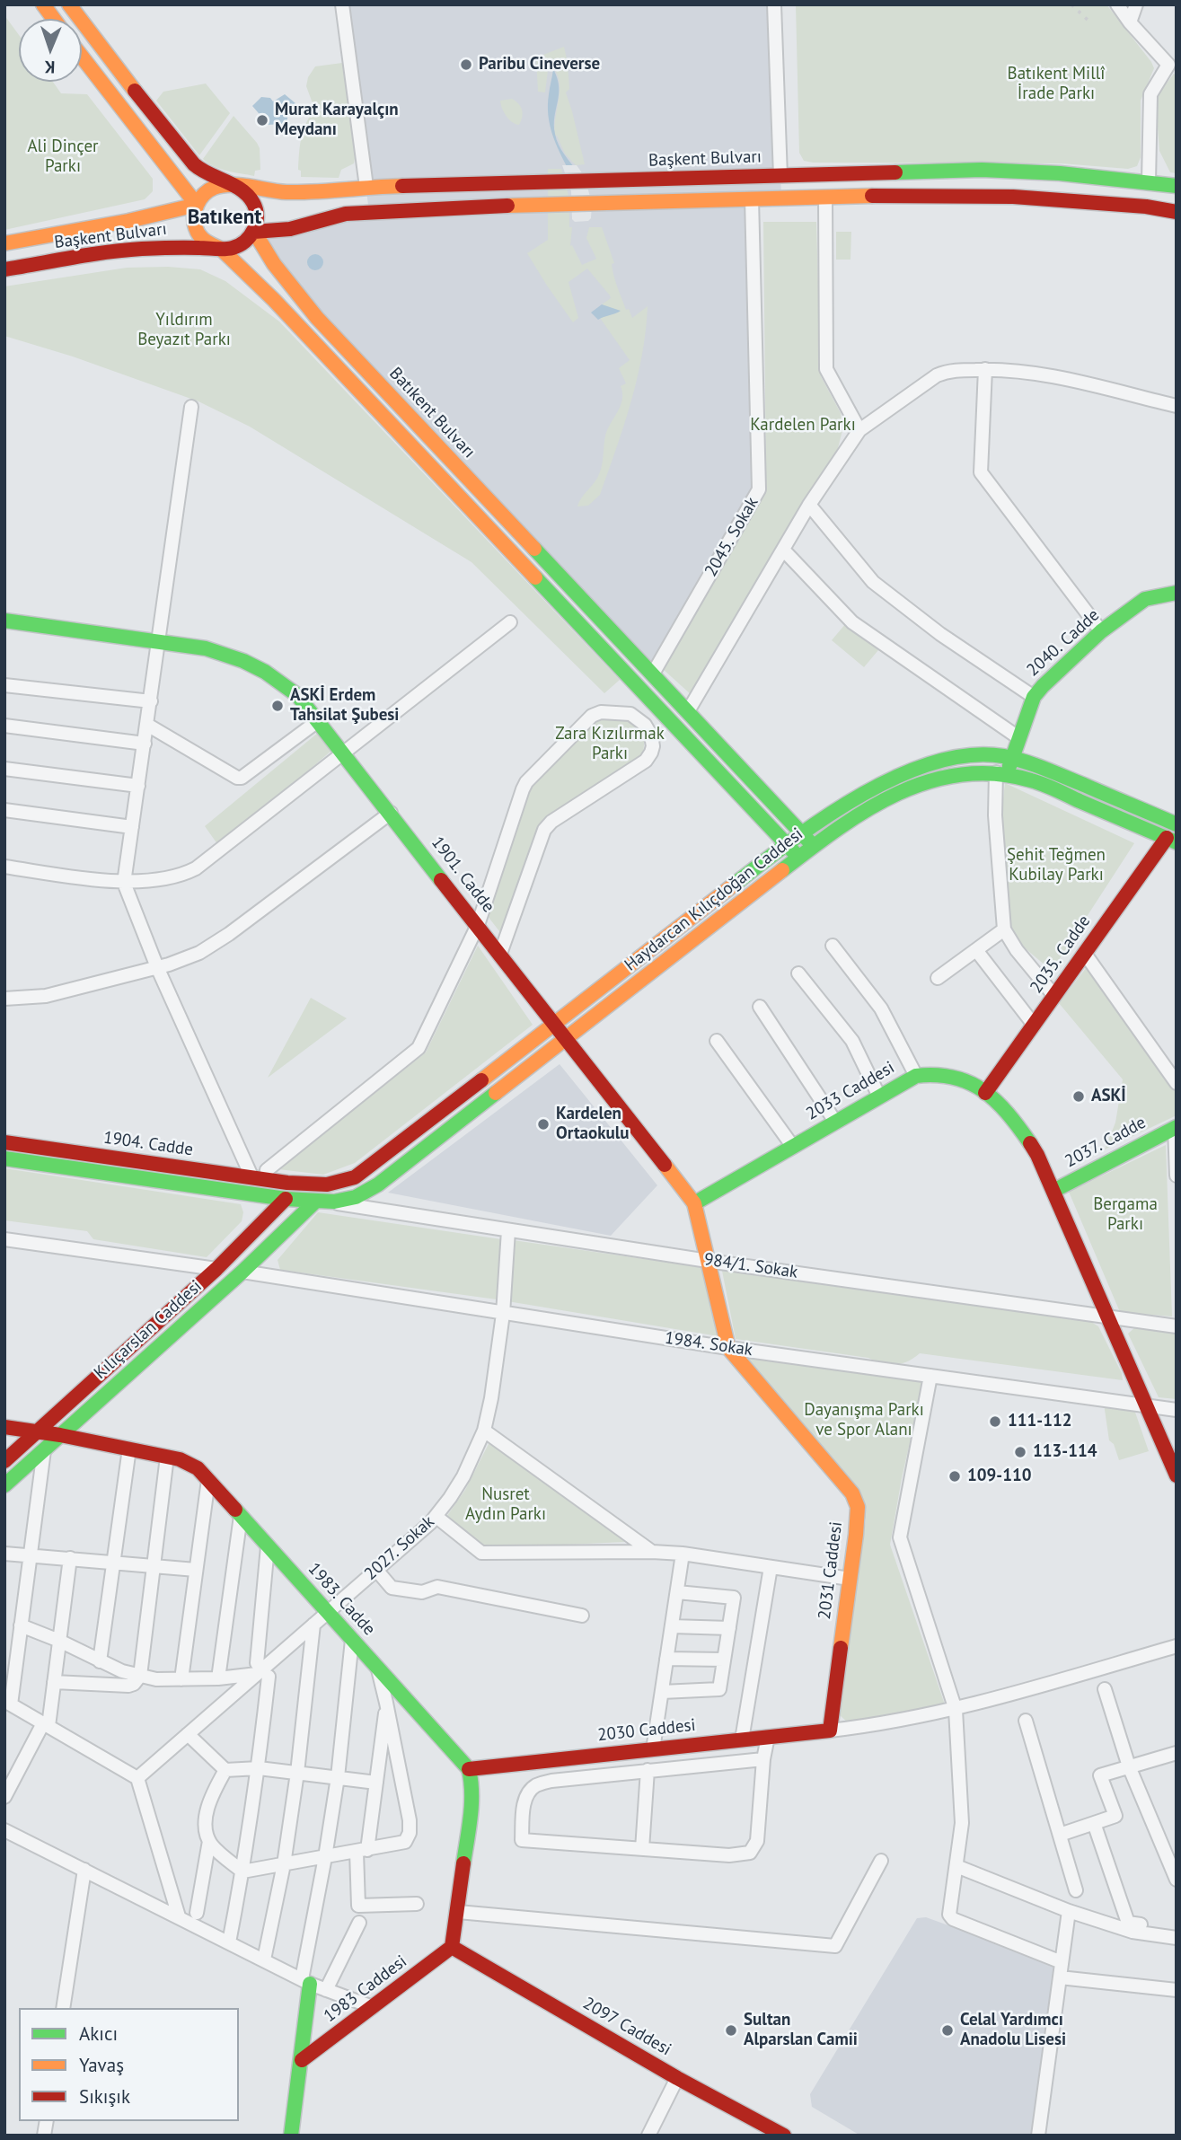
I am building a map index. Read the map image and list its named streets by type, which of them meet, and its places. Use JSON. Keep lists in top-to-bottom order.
{
  "streets": {
    "main road": [
      "Başkent Bulvarı",
      "Batıkent Bulvarı",
      "2040. Cadde",
      "1901. Cadde",
      "Haydarcan Kılıçdoğan Caddesi",
      "2035. Cadde",
      "2033 Caddesi",
      "2037. Cadde",
      "1904. Cadde",
      "Kılıçarslan Caddesi",
      "2031 Caddesi",
      "1983. Cadde",
      "2030 Caddesi",
      "1983 Caddesi",
      "2097 Caddesi"
    ],
    "street": [
      "2045. Sokak",
      "984/1. Sokak",
      "1984. Sokak",
      "2027. Sokak"
    ]
  },
  "crossings": [
    ["Başkent Bulvarı", "Batıkent Bulvarı"],
    ["Batıkent Bulvarı", "2045. Sokak"],
    ["Batıkent Bulvarı", "Haydarcan Kılıçdoğan Caddesi"],
    ["2040. Cadde", "Haydarcan Kılıçdoğan Caddesi"],
    ["1901. Cadde", "Haydarcan Kılıçdoğan Caddesi"],
    ["1901. Cadde", "2033 Caddesi"],
    ["1901. Cadde", "984/1. Sokak"],
    ["1901. Cadde", "1984. Sokak"],
    ["1901. Cadde", "2031 Caddesi"],
    ["Haydarcan Kılıçdoğan Caddesi", "2035. Cadde"],
    ["Haydarcan Kılıçdoğan Caddesi", "1904. Cadde"],
    ["Haydarcan Kılıçdoğan Caddesi", "984/1. Sokak"],
    ["Haydarcan Kılıçdoğan Caddesi", "Kılıçarslan Caddesi"],
    ["2035. Cadde", "2033 Caddesi"],
    ["2033 Caddesi", "2037. Cadde"],
    ["2033 Caddesi", "984/1. Sokak"],
    ["2033 Caddesi", "1984. Sokak"],
    ["1904. Cadde", "984/1. Sokak"],
    ["1904. Cadde", "Kılıçarslan Caddesi"],
    ["984/1. Sokak", "Kılıçarslan Caddesi"],
    ["984/1. Sokak", "2027. Sokak"],
    ["Kılıçarslan Caddesi", "1984. Sokak"],
    ["Kılıçarslan Caddesi", "1983. Cadde"],
    ["1984. Sokak", "2027. Sokak"],
    ["1984. Sokak", "2031 Caddesi"],
    ["2027. Sokak", "1983. Cadde"],
    ["2031 Caddesi", "2030 Caddesi"],
    ["1983. Cadde", "2030 Caddesi"],
    ["1983 Caddesi", "2097 Caddesi"]
  ],
  "districts": ["Batıkent"],
  "parks": [
    "Batıkent Millî İrade Parkı",
    "Ali Dinçer Parkı",
    "Yıldırım Beyazıt Parkı",
    "Kardelen Parkı",
    "Zara Kızılırmak Parkı",
    "Şehit Teğmen Kubilay Parkı",
    "Bergama Parkı",
    "Dayanışma Parkı ve Spor Alanı",
    "Nusret Aydın Parkı"
  ],
  "places": [
    "Paribu Cineverse",
    "Murat Karayalçın Meydanı",
    "ASKİ Erdem Tahsilat Şubesi",
    "ASKİ",
    "Kardelen Ortaokulu",
    "111-112",
    "113-114",
    "109-110",
    "Sultan Alparslan Camii",
    "Celal Yardımcı Anadolu Lisesi"
  ],
  "legend": ["Akıcı", "Yavaş", "Sıkışık"],
  "north": "bottom"
}
